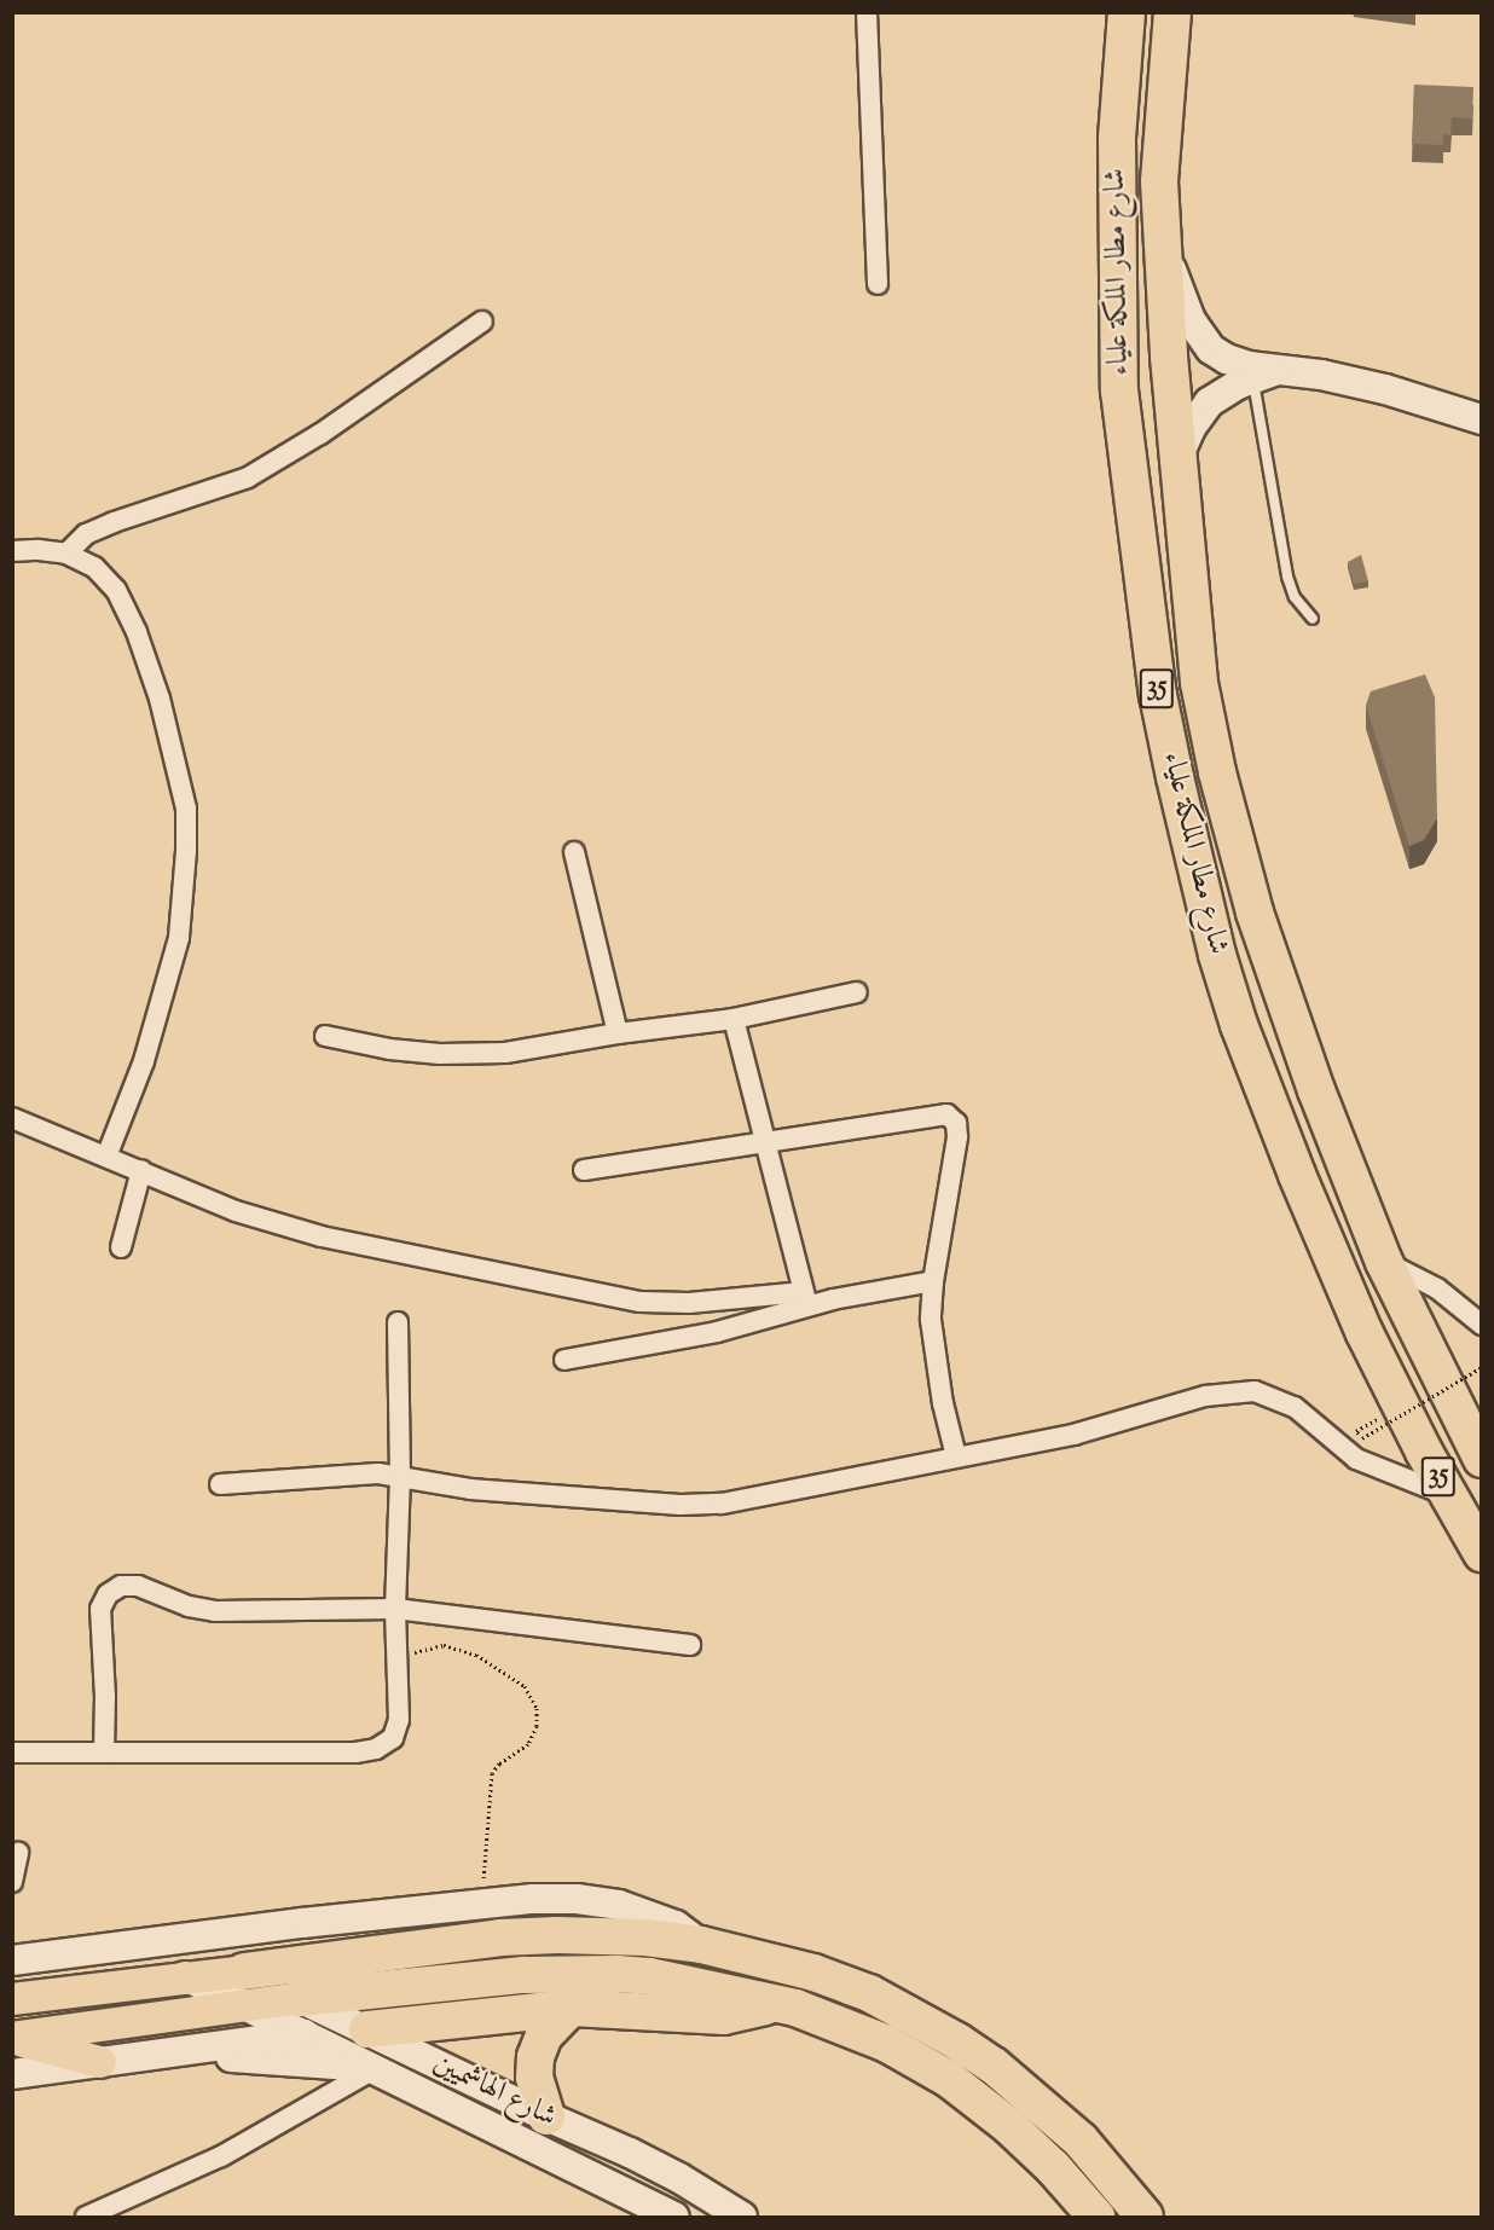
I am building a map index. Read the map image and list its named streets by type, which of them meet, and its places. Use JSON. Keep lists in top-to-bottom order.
{
  "streets": {
    "highway": ["شارع مطار الملكة علياء", "35"],
    "street": ["شارع الهاشميين"]
  }
}
